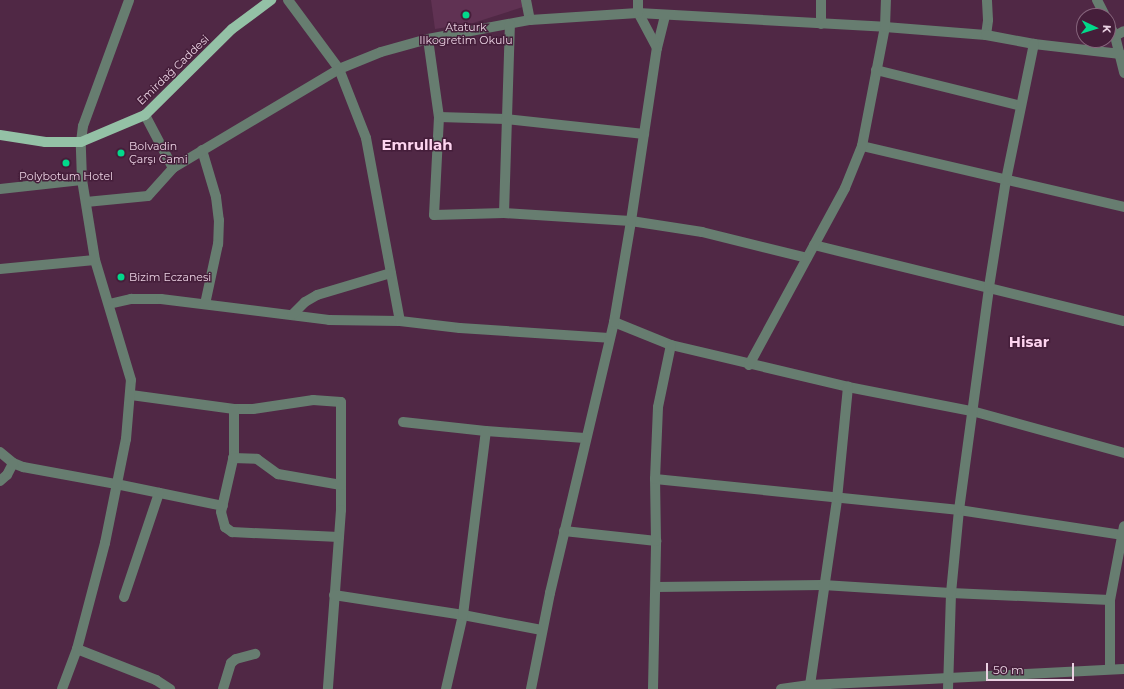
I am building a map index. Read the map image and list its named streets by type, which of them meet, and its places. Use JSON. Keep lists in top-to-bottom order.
{
  "streets": {
    "main road": ["Emirdağ Caddesi"]
  },
  "districts": ["Emrullah", "Hisar"],
  "places": [
    "Ataturk Ilkogretim Okulu",
    "Bolvadin Çarşı Cami",
    "Polybotum Hotel",
    "Bizim Eczanesi"
  ],
  "scale_bar": "50 m",
  "north": "right"
}
